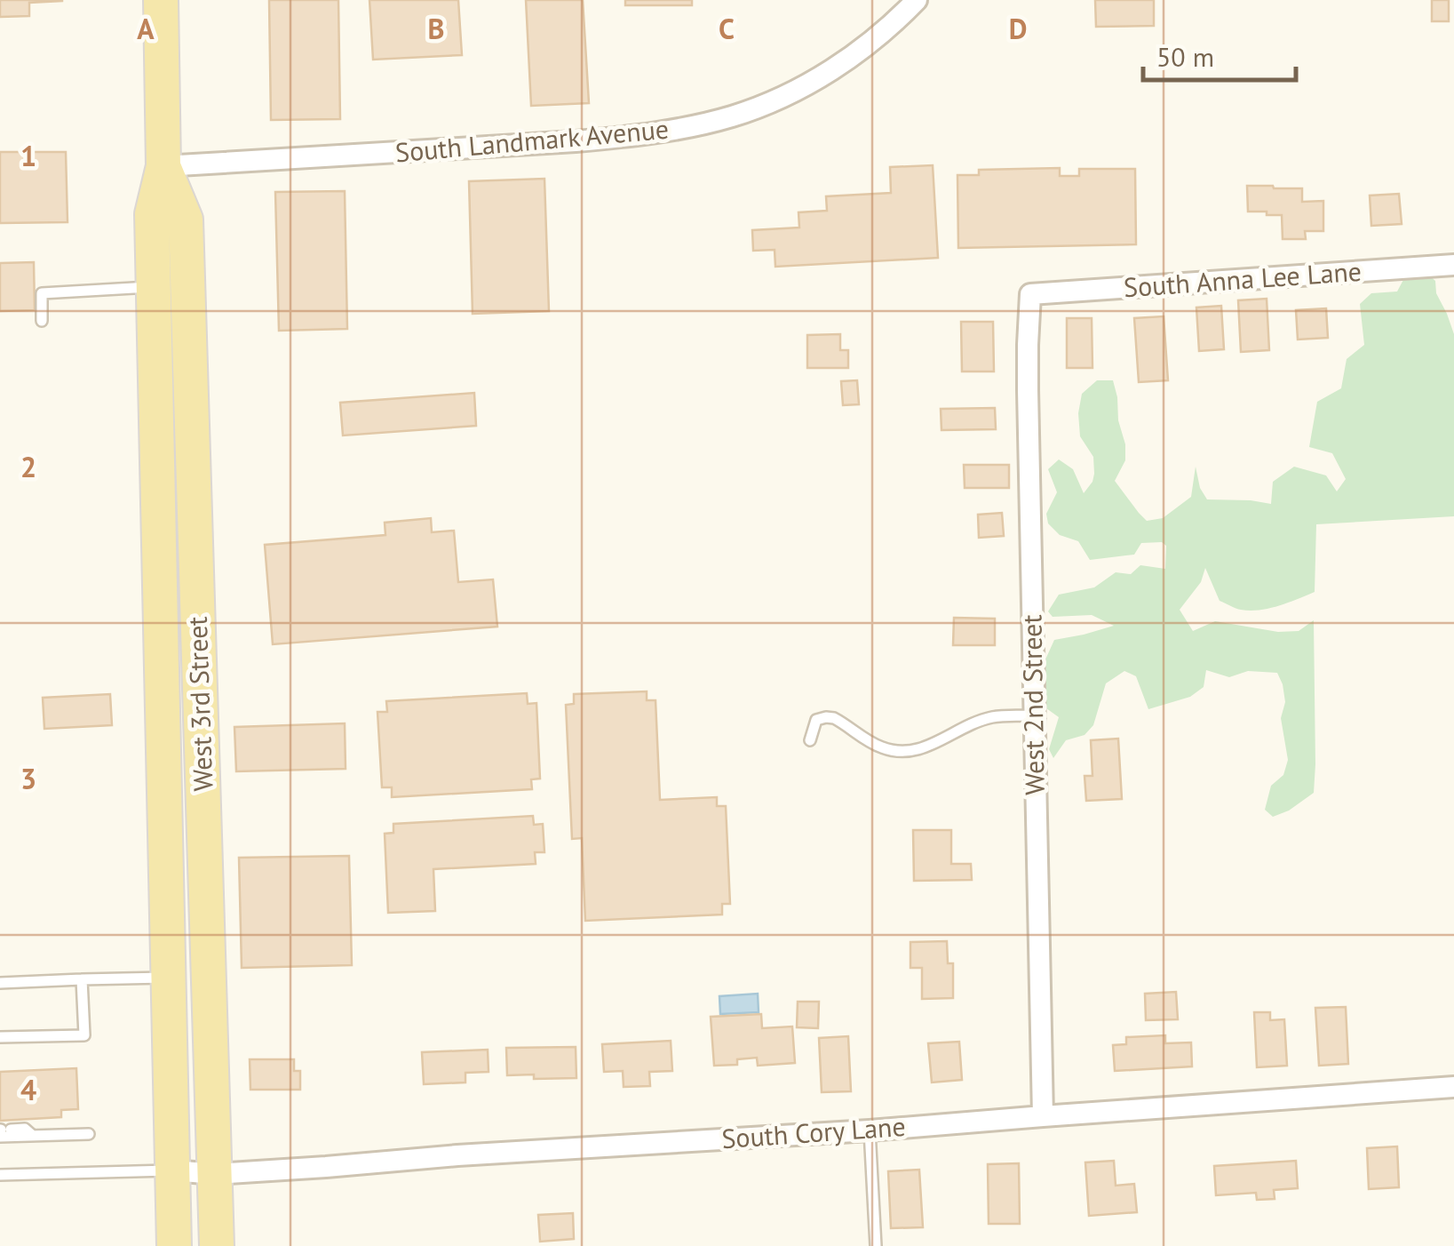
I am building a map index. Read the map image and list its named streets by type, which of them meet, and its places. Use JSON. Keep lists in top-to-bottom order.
{
  "streets": {
    "main road": ["West 3rd Street"],
    "street": [
      "South Landmark Avenue",
      "South Anna Lee Lane",
      "West 2nd Street",
      "South Cory Lane"
    ]
  },
  "crossings": [
    ["South Landmark Avenue", "West 3rd Street"],
    ["South Anna Lee Lane", "West 2nd Street"],
    ["West 3rd Street", "South Cory Lane"],
    ["West 2nd Street", "South Cory Lane"]
  ],
  "scale_bar": "50 m",
  "grid": {
    "columns": [
      "A",
      "B",
      "C",
      "D"
    ],
    "rows": [
      "1",
      "2",
      "3",
      "4"
    ]
  }
}
